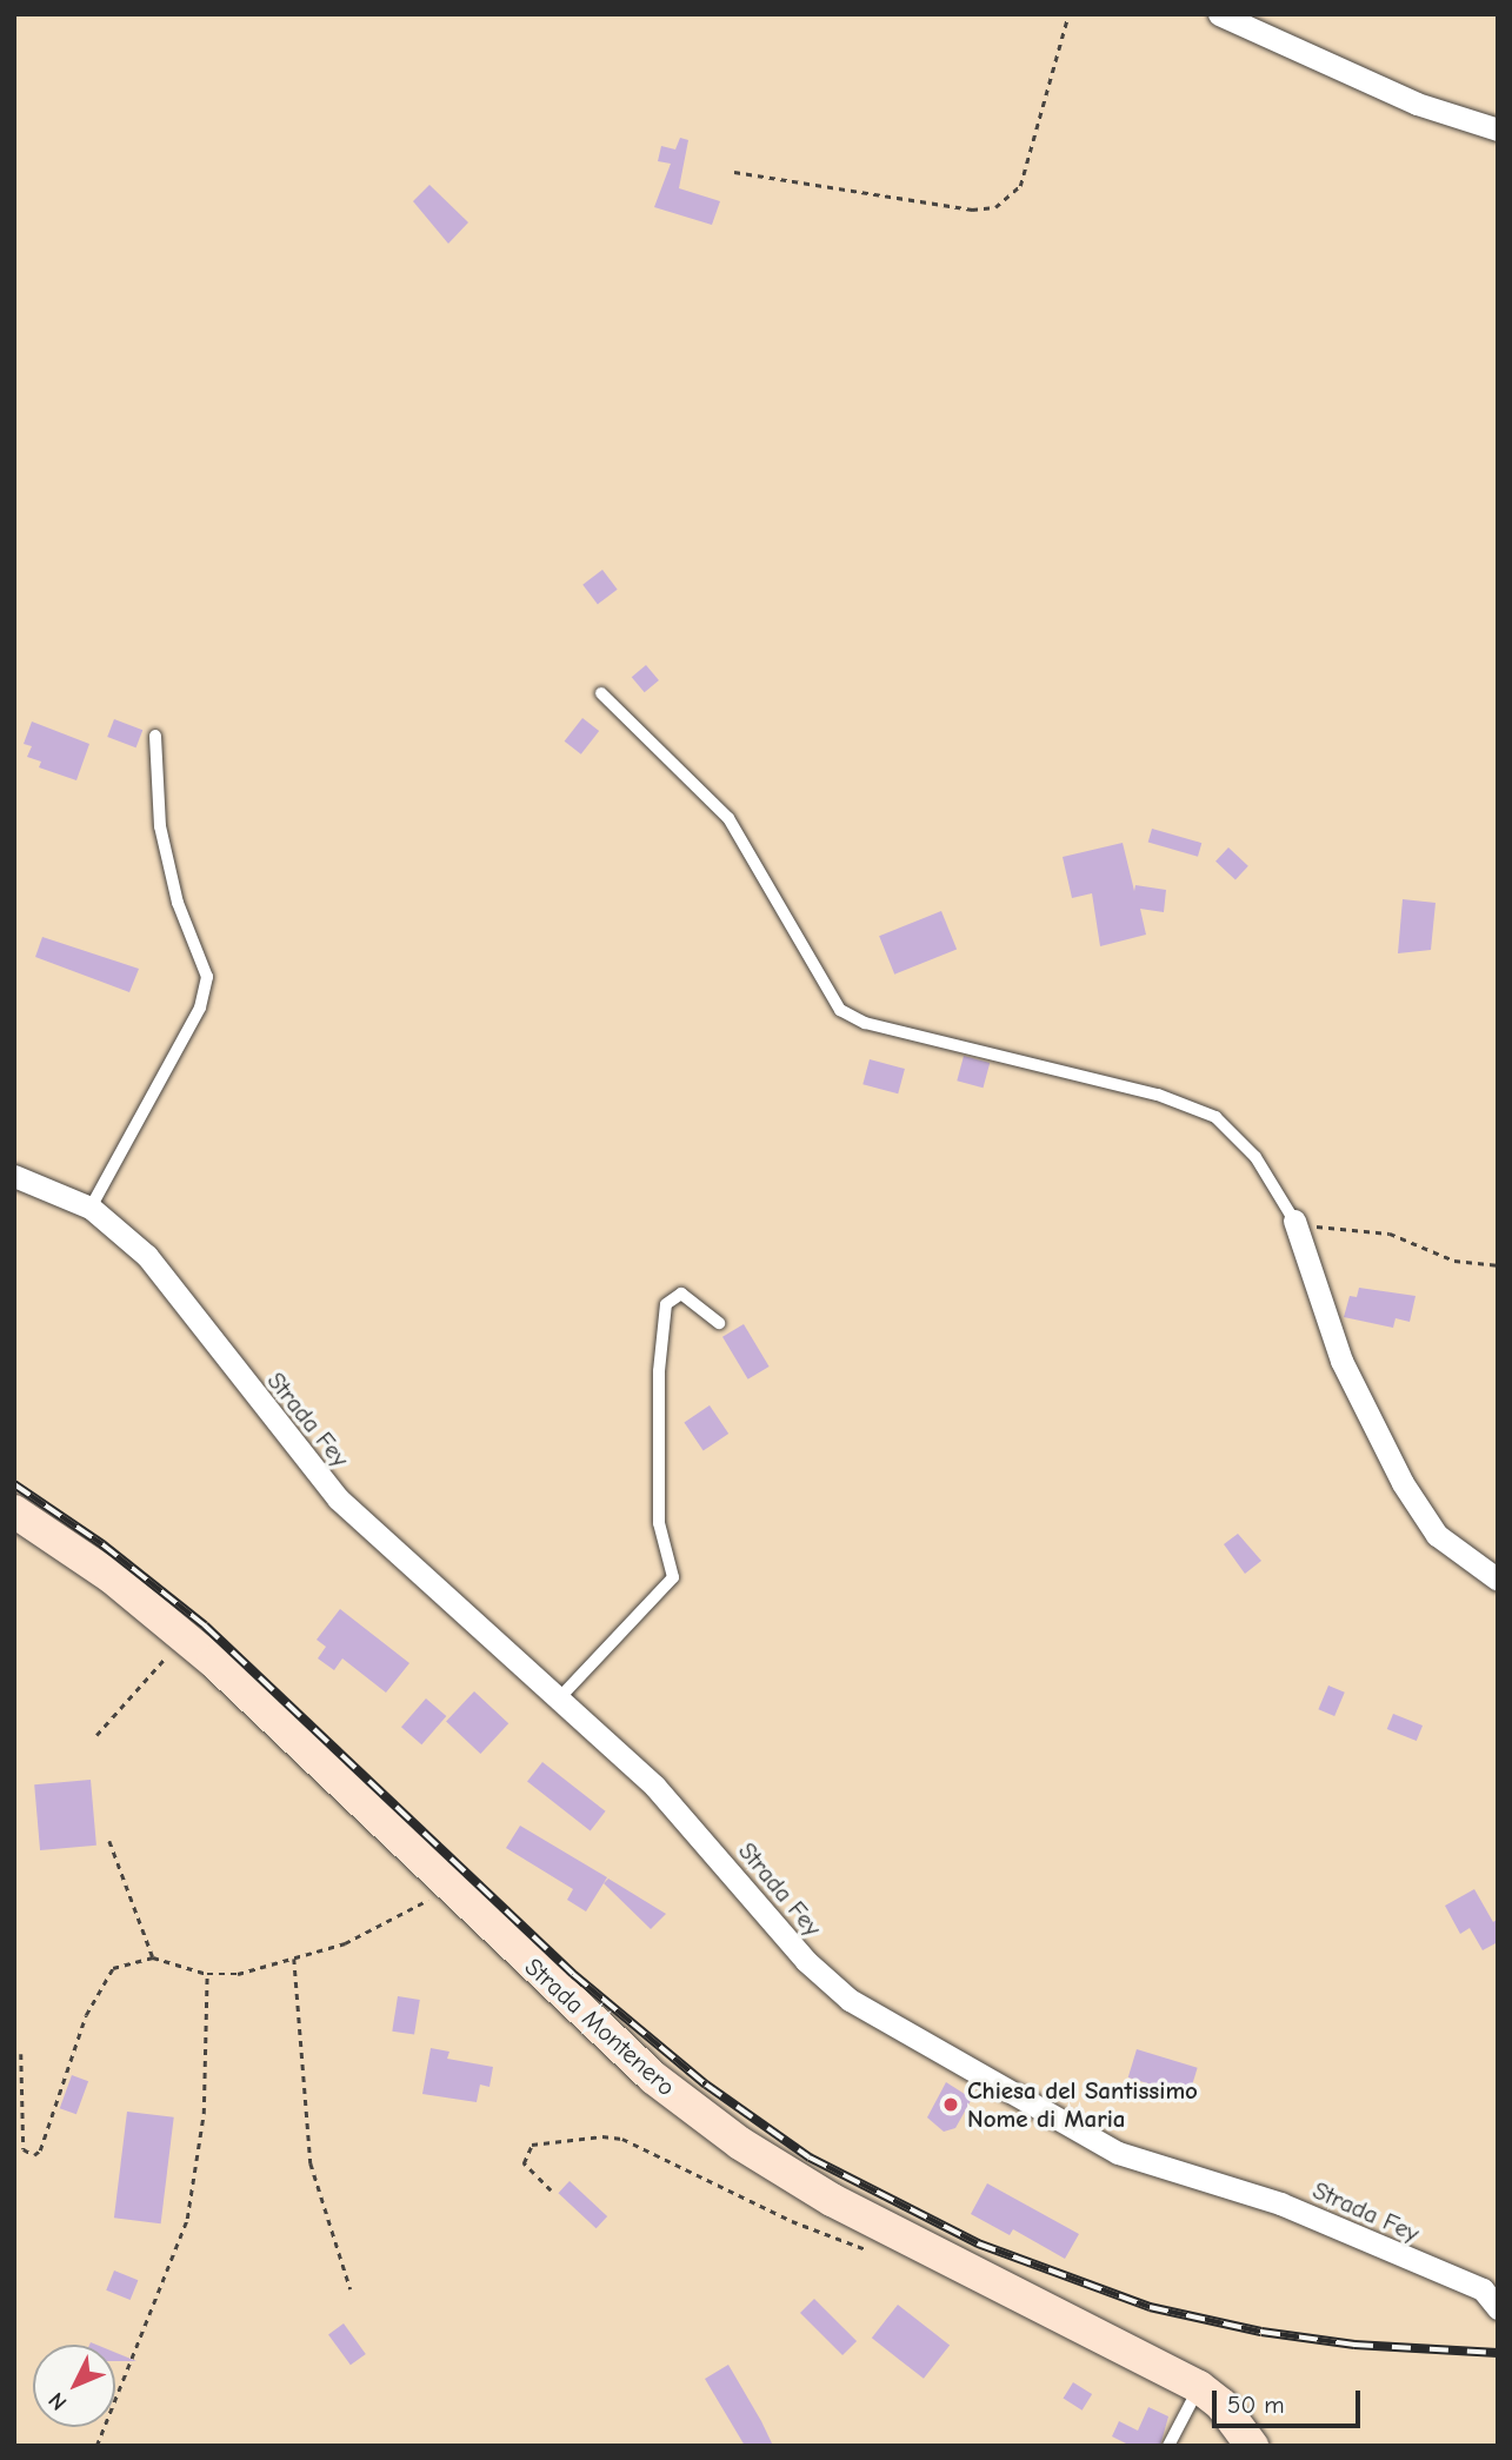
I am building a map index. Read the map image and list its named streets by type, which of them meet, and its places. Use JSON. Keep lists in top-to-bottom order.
{
  "streets": {
    "main road": ["Strada Montenero"],
    "street": ["Strada Fey"]
  },
  "places": ["Chiesa del Santissimo Nome di Maria"],
  "scale_bar": "50 m",
  "north": "bottom left"
}
